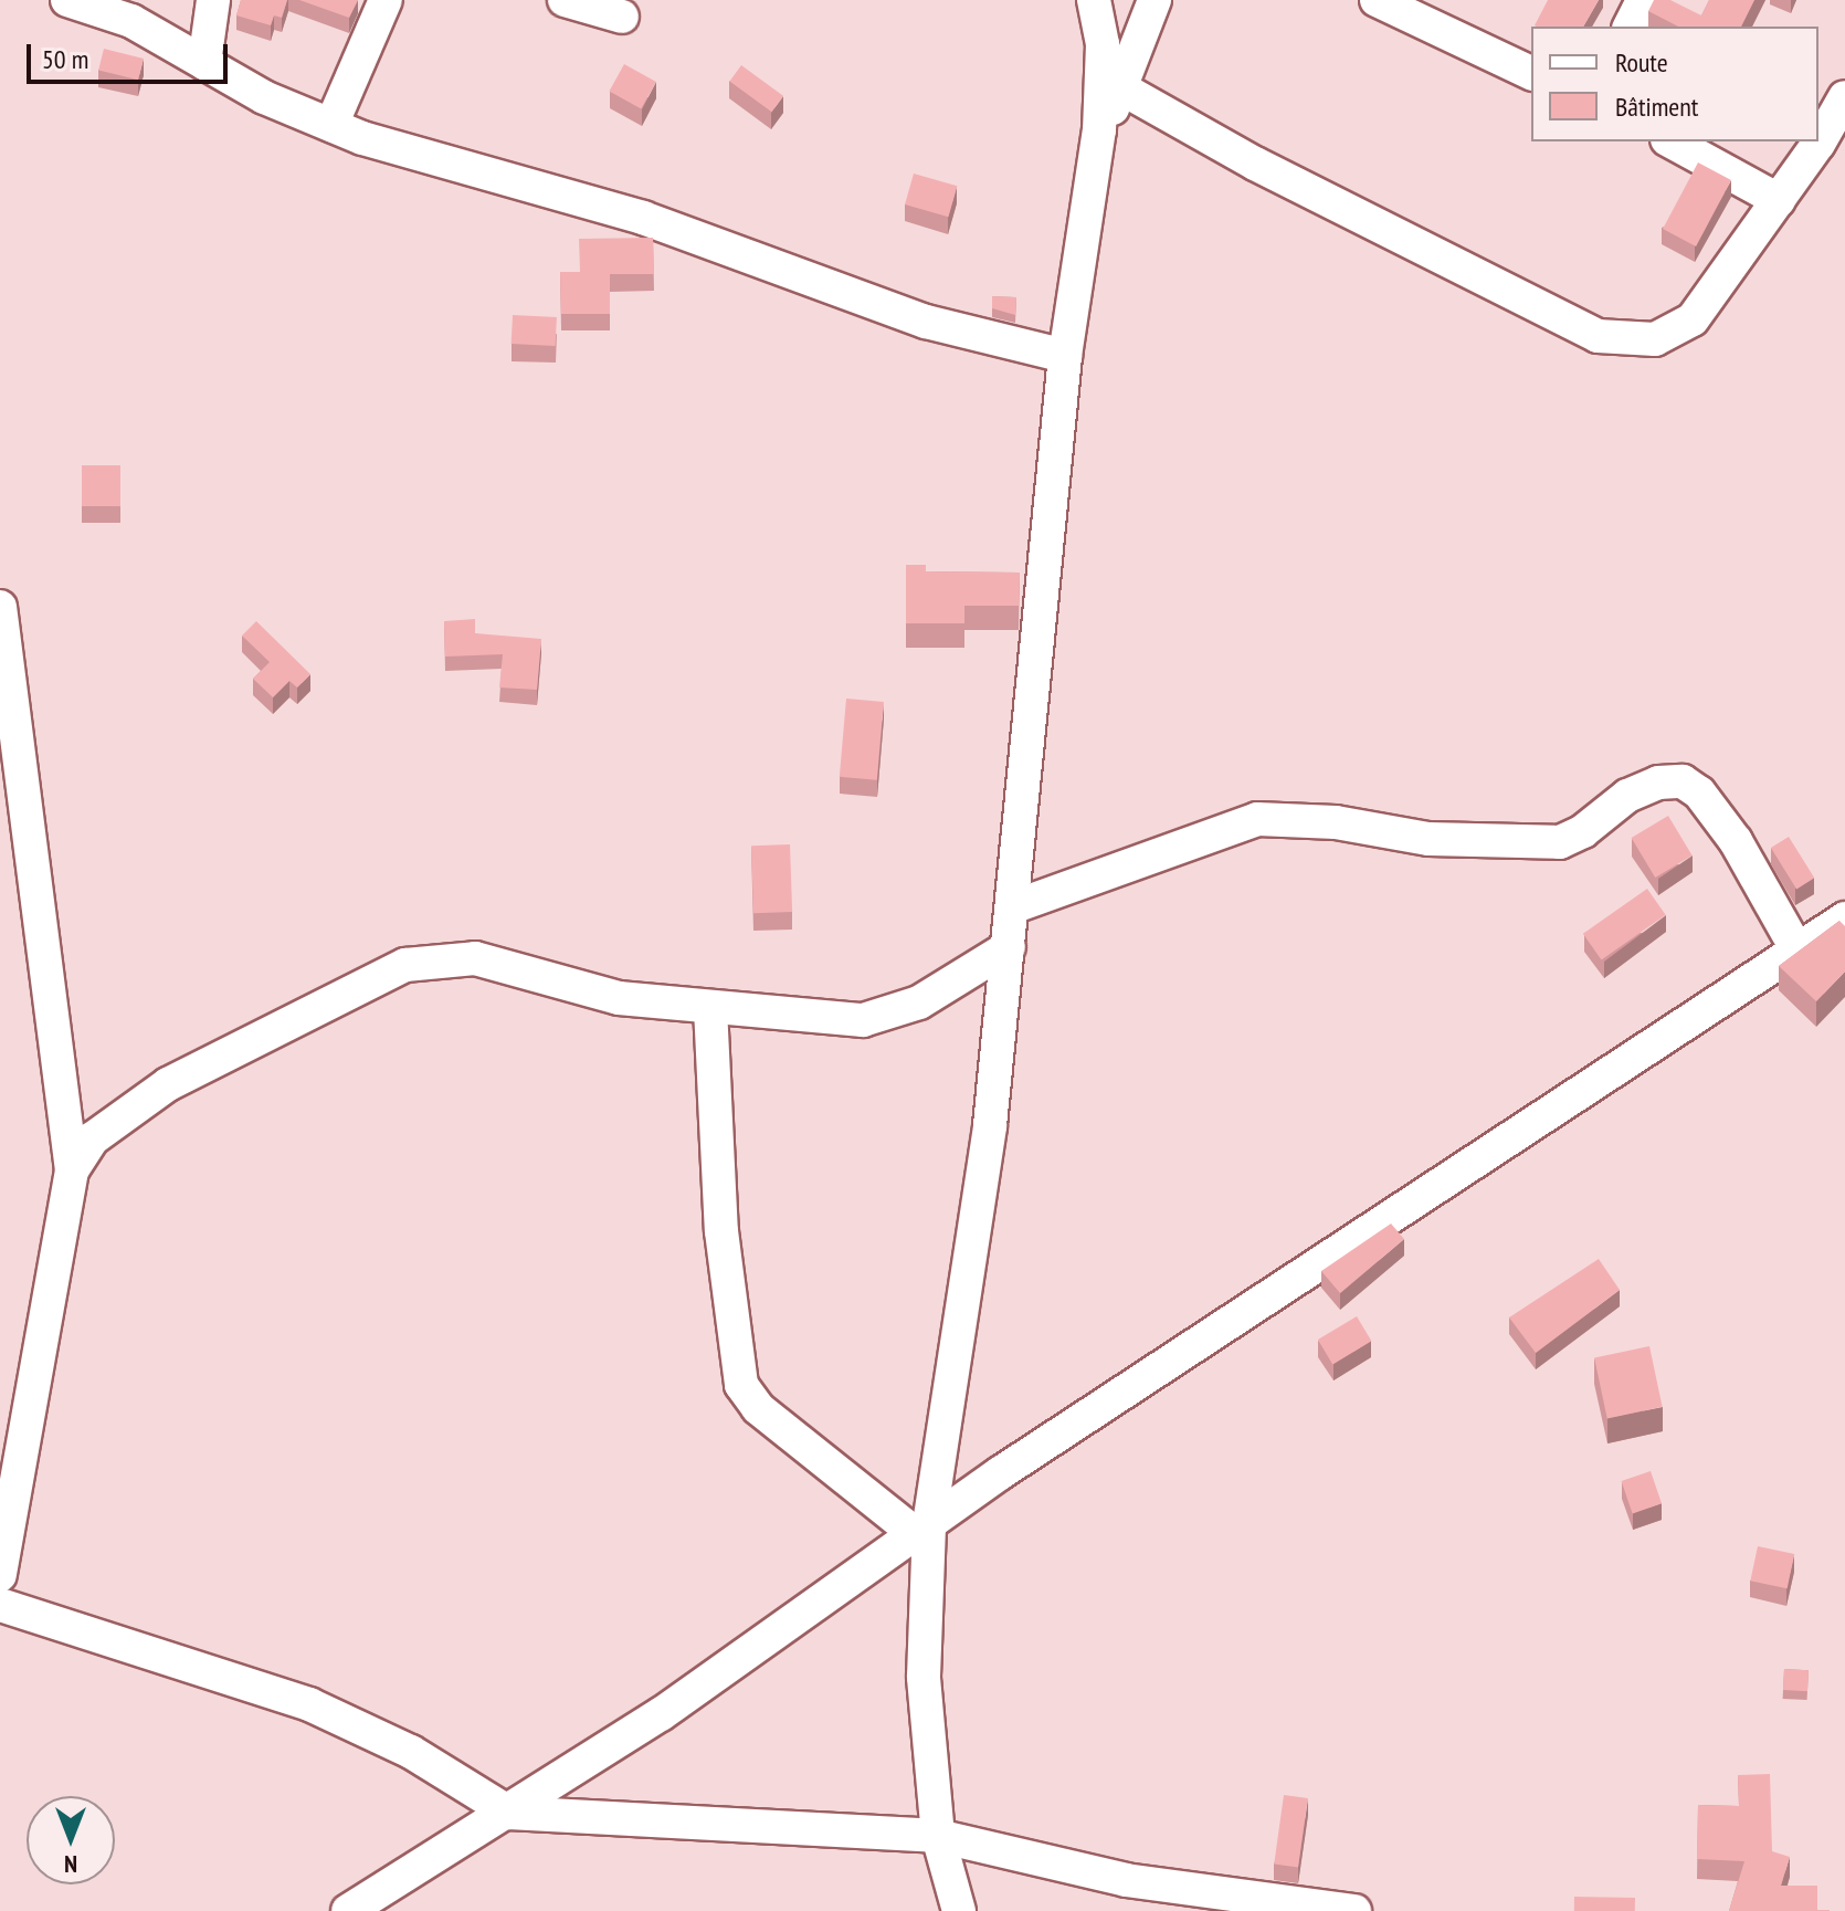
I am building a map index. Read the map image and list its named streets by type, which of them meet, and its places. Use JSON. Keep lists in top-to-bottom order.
{
  "legend": ["Route", "Bâtiment"],
  "scale_bar": "50 m",
  "north": "bottom"
}
